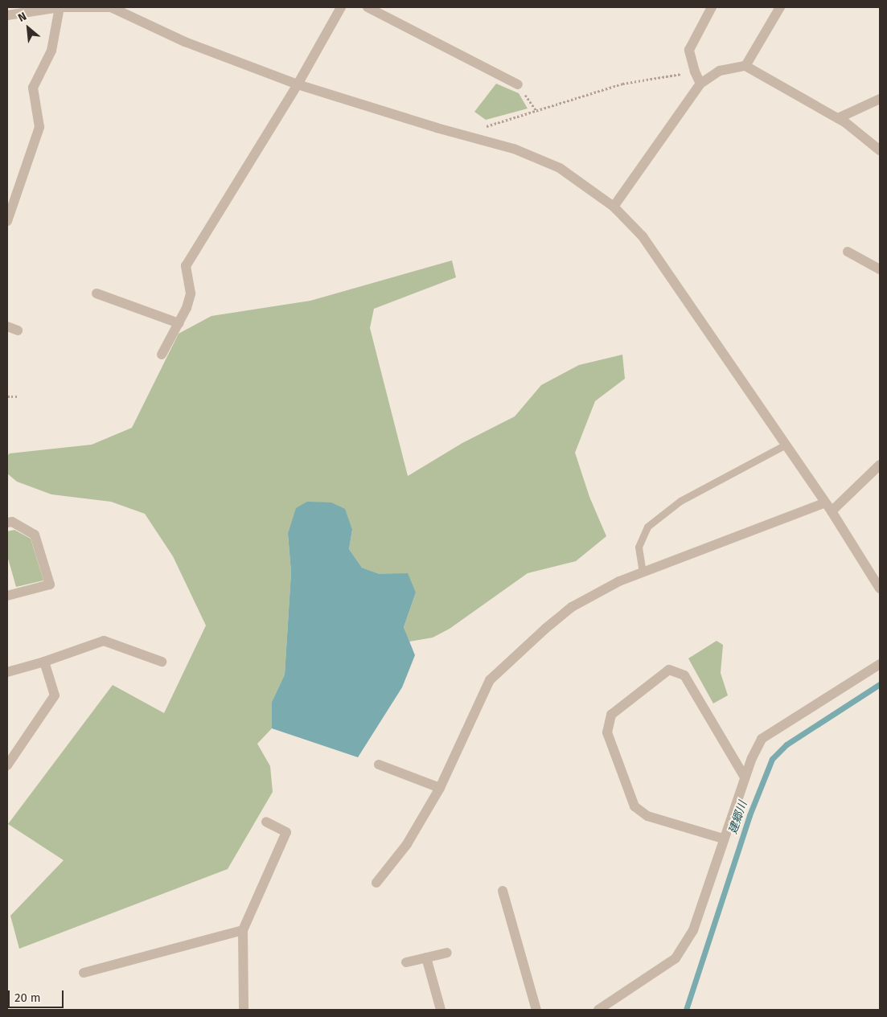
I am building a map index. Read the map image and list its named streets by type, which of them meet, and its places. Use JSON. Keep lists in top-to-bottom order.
{
  "water": ["建郷川"],
  "scale_bar": "20 m",
  "north": "top left"
}
